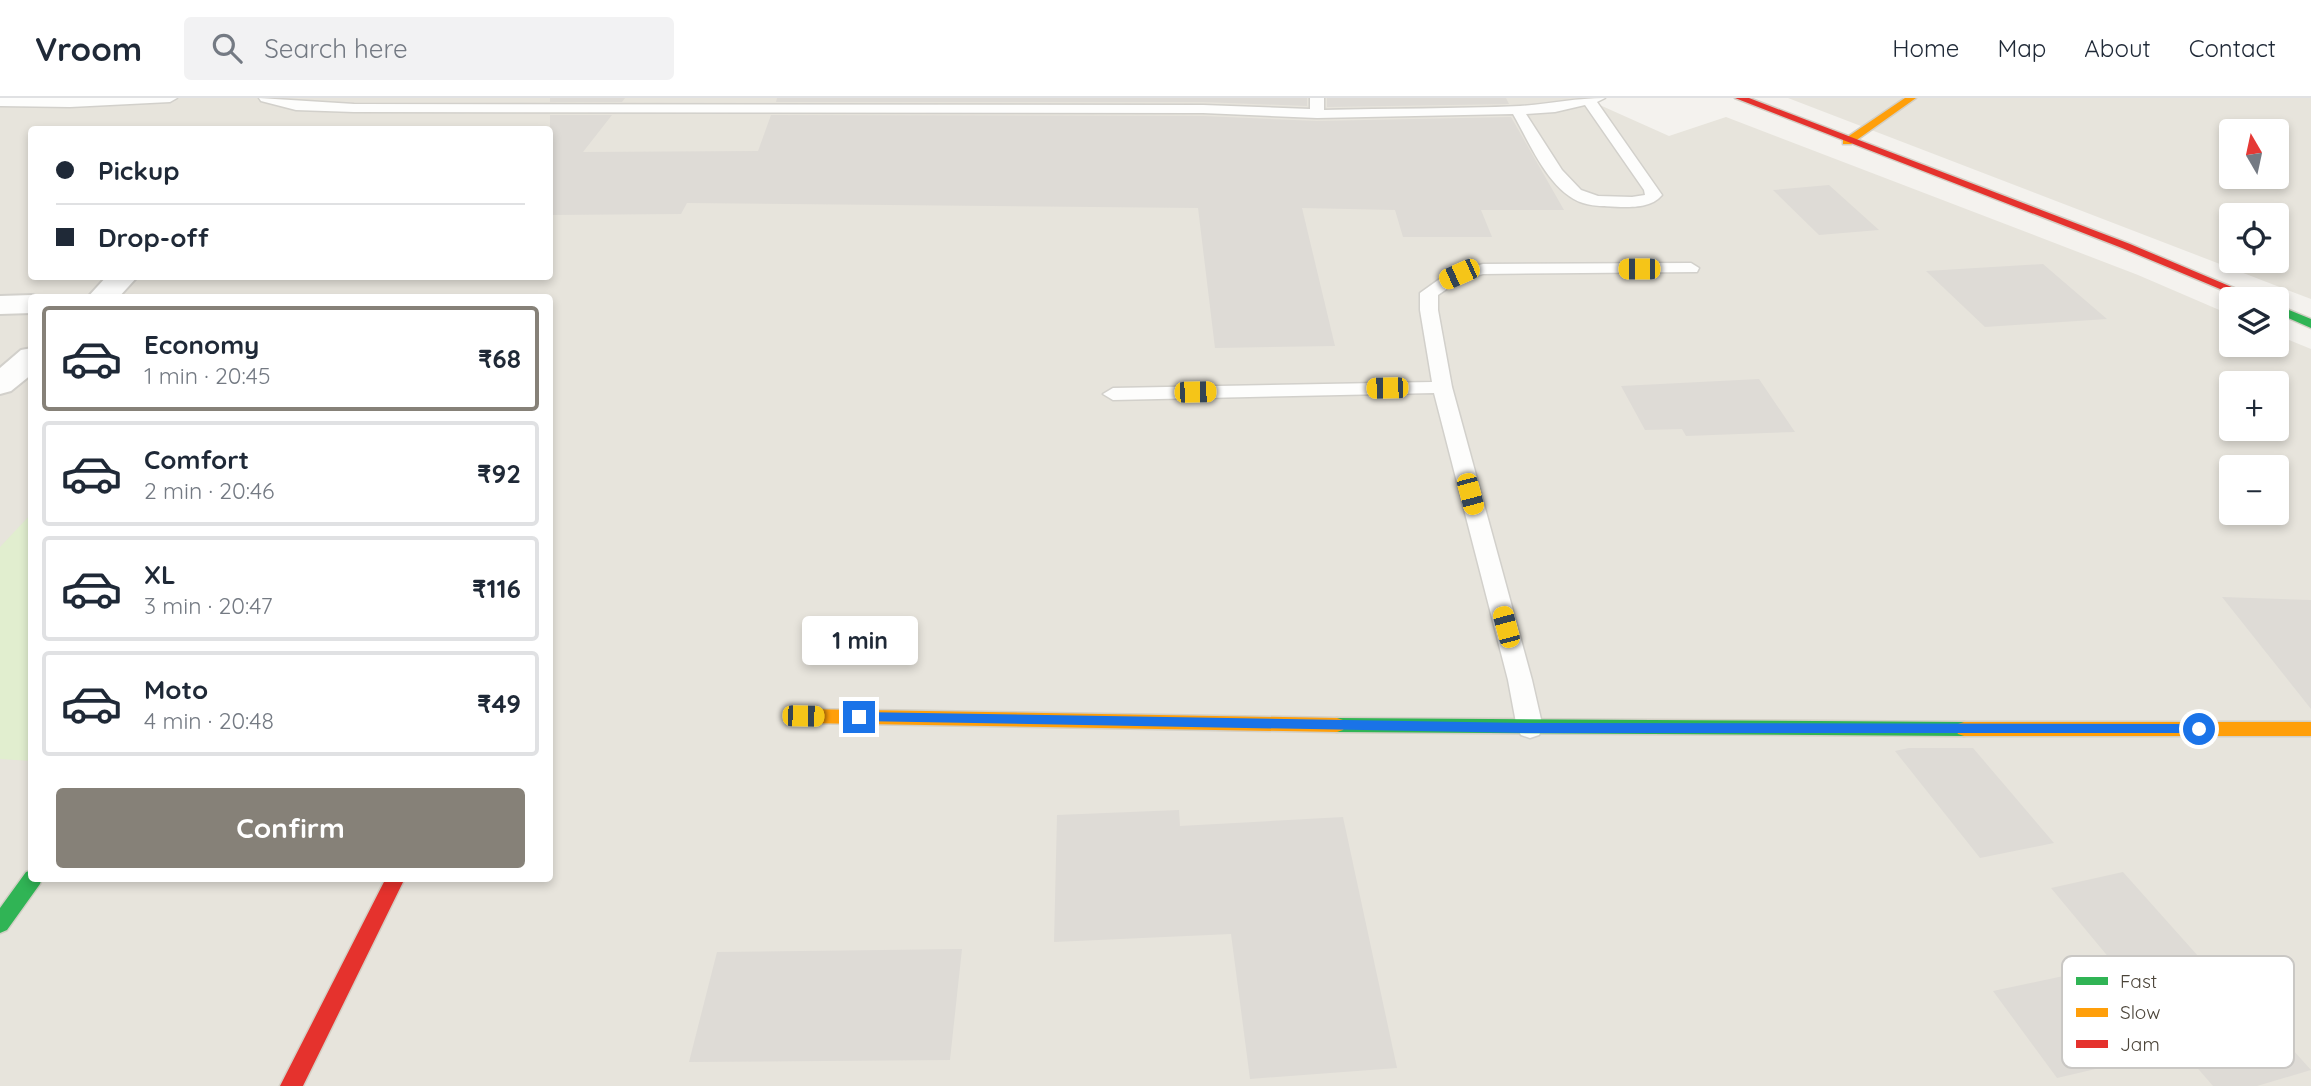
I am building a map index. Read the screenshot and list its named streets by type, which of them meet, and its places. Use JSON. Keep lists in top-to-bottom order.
{
  "legend": ["Fast", "Slow", "Jam"],
  "north": "top",
  "page": {
    "header": "Vroom",
    "search": "Search here",
    "nav": [
      "Home",
      "Map",
      "About",
      "Contact"
    ],
    "map_buttons": ["+", "−"],
    "banner": ["Pickup", "Drop-off"],
    "list": [
      {
        "name": "Economy",
        "note": "1 min · 20:45",
        "value": "₹68"
      },
      {
        "name": "Comfort",
        "note": "2 min · 20:46",
        "value": "₹92"
      },
      {
        "name": "XL",
        "note": "3 min · 20:47",
        "value": "₹116"
      },
      {
        "name": "Moto",
        "note": "4 min · 20:48",
        "value": "₹49"
      }
    ],
    "bubble": "1 min",
    "buttons": "Confirm"
  }
}
